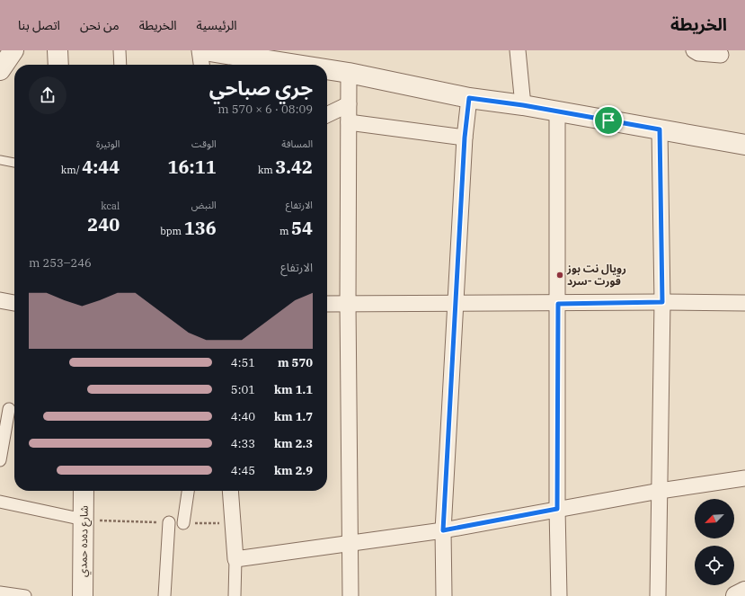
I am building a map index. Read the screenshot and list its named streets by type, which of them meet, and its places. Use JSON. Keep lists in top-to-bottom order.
{
  "streets": {
    "street": ["شارع دەدە حمدي"]
  },
  "places": ["رويال نت بوز قورت -سرد"],
  "north": "bottom left",
  "page": {
    "header": "الخريطة",
    "nav": [
      "الرئيسية",
      "الخريطة",
      "من نحن",
      "اتصل بنا"
    ],
    "heading": ["جري صباحي", "08:09 · 6 × 570 m"],
    "stats": [
      ["المسافة", "3.42 km"],
      ["الوقت", "16:11"],
      ["الوتيرة", "4:44 /km"],
      ["الارتفاع", "54 m"],
      ["النبض", "136 bpm"],
      ["kcal", "240"]
    ],
    "chart": ["الارتفاع", "246–253 m"],
    "list": [
      {
        "name": "570 m",
        "note": "4:51"
      },
      {
        "name": "1.1 km",
        "note": "5:01"
      },
      {
        "name": "1.7 km",
        "note": "4:40"
      },
      {
        "name": "2.3 km",
        "note": "4:33"
      },
      {
        "name": "2.9 km",
        "note": "4:45"
      }
    ]
  }
}
